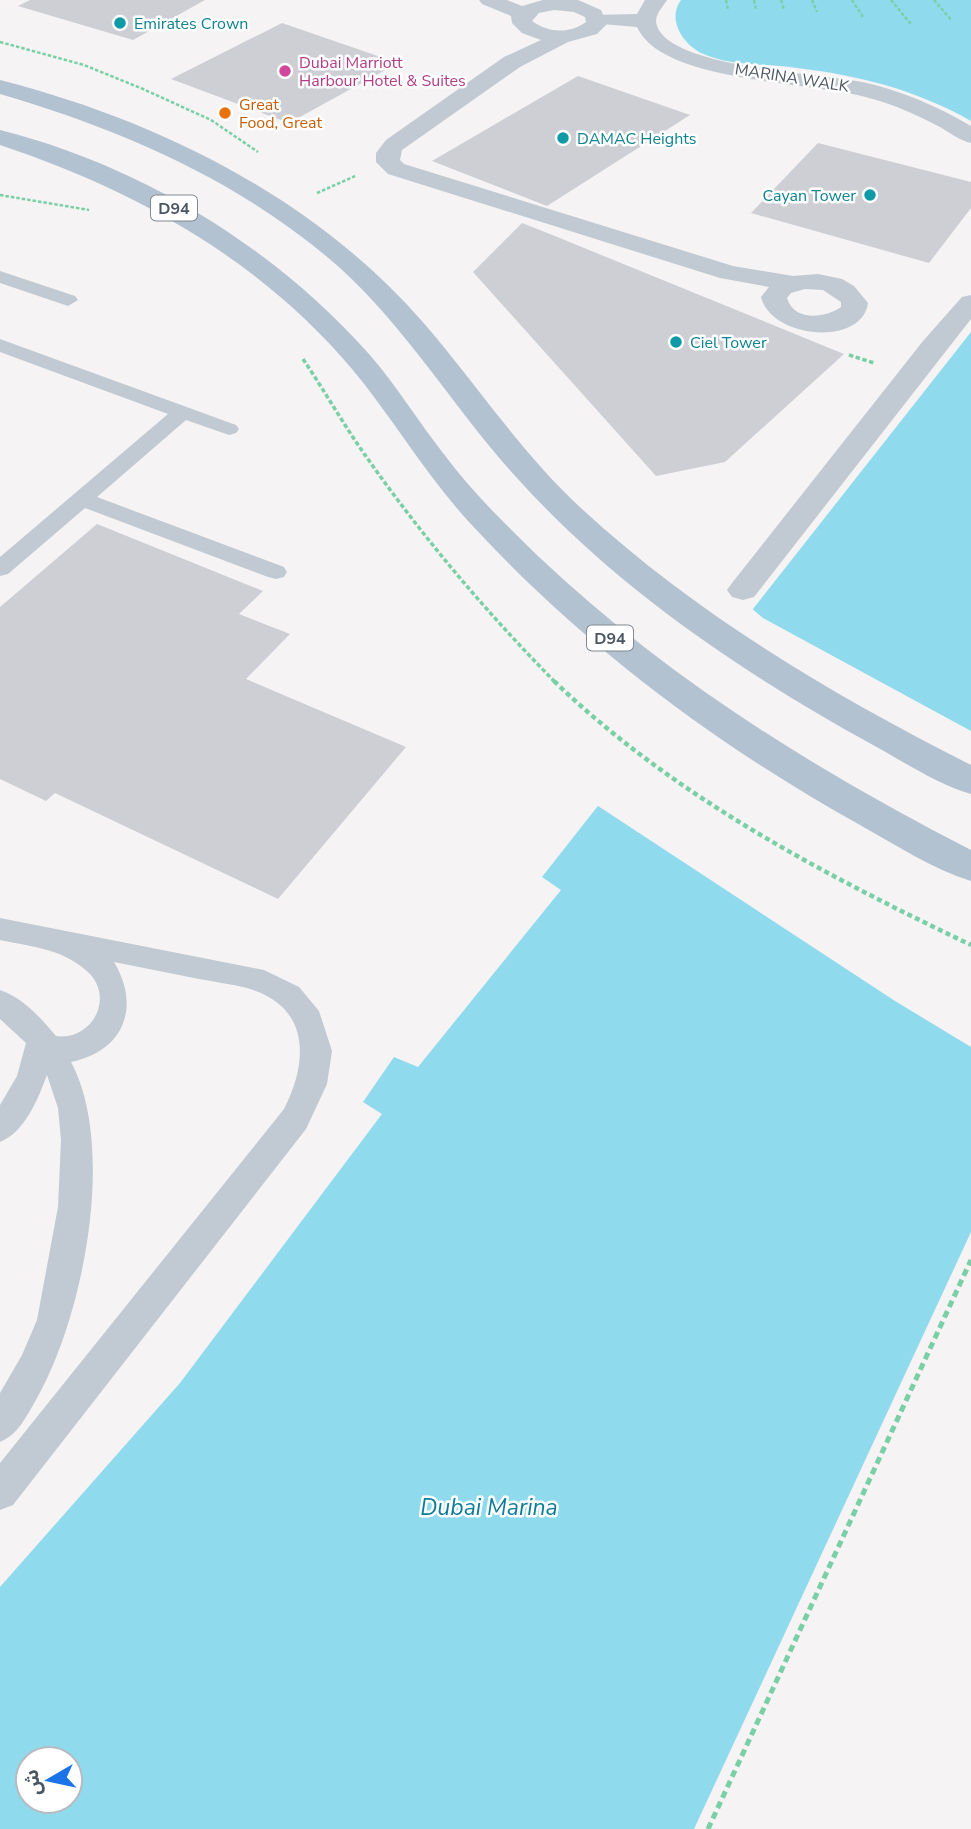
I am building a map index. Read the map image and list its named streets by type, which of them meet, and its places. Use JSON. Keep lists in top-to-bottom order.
{
  "streets": {
    "main road": ["D94"],
    "street": ["MARINA WALK"]
  },
  "water": ["Dubai Marina"],
  "places": [
    "Emirates Crown",
    "Dubai Marriott Harbour Hotel & Suites",
    "Great Food, Great",
    "DAMAC Heights",
    "Cayan Tower",
    "Ciel Tower"
  ],
  "north": "left"
}
